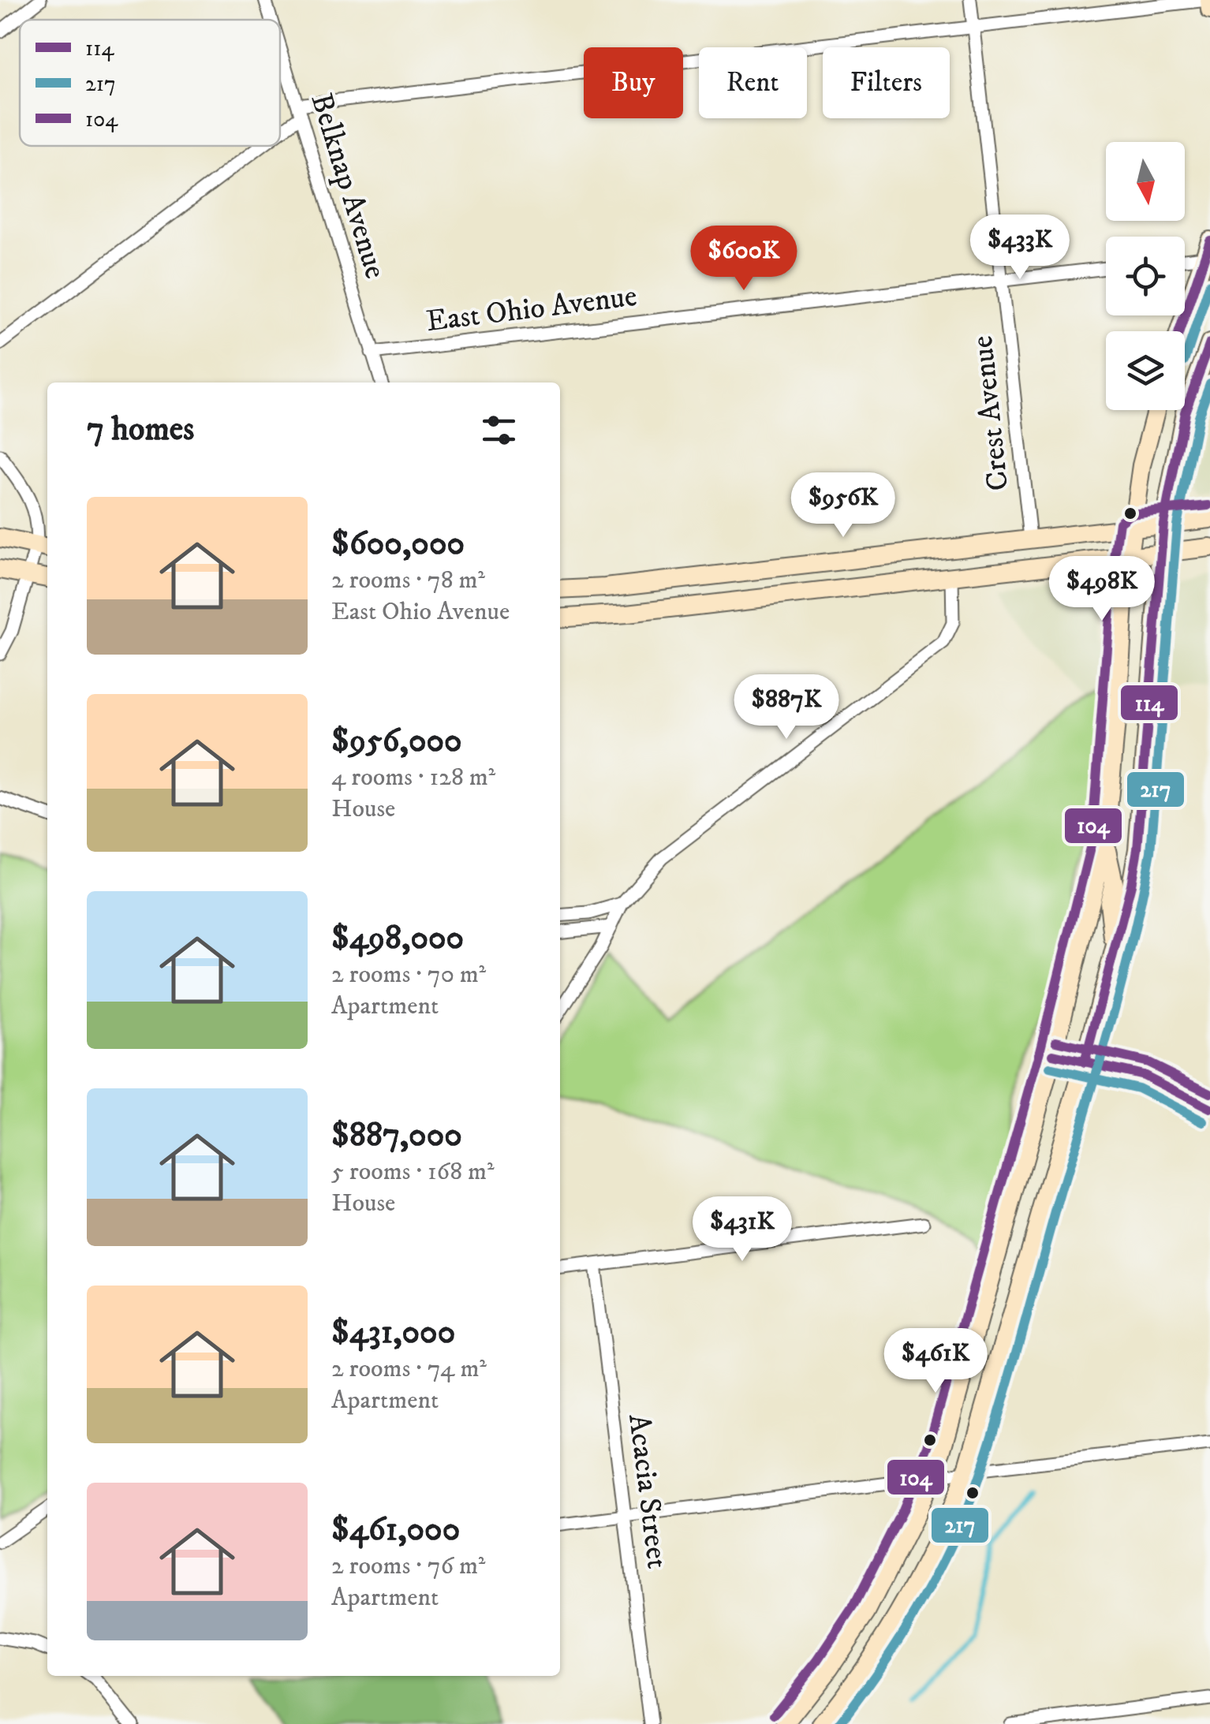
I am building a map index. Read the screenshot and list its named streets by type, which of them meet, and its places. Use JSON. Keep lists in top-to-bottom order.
{
  "streets": {
    "street": [
      "Belknap Avenue",
      "East Ohio Avenue",
      "Crest Avenue",
      "Acacia Street"
    ]
  },
  "crossings": [
    ["Belknap Avenue", "East Ohio Avenue"],
    ["East Ohio Avenue", "Crest Avenue"]
  ],
  "lines": ["transit line 114", "transit line 217", "transit line 104"],
  "legend": ["114", "217", "104"],
  "north": "bottom",
  "page": {
    "chip": ["Buy", "Rent", "Filters"],
    "price": [
      "$433K",
      "$600K",
      "$956K",
      "$498K",
      "$887K",
      "$431K",
      "$461K"
    ],
    "heading": "7 homes",
    "list": [
      {
        "name": "$600,000",
        "note": "2 rooms · 78 m² · East Ohio Avenue"
      },
      {
        "name": "$956,000",
        "note": "4 rooms · 128 m² · House"
      },
      {
        "name": "$498,000",
        "note": "2 rooms · 70 m² · Apartment"
      },
      {
        "name": "$887,000",
        "note": "5 rooms · 168 m² · House"
      },
      {
        "name": "$431,000",
        "note": "2 rooms · 74 m² · Apartment"
      },
      {
        "name": "$461,000",
        "note": "2 rooms · 76 m² · Apartment"
      }
    ]
  }
}
